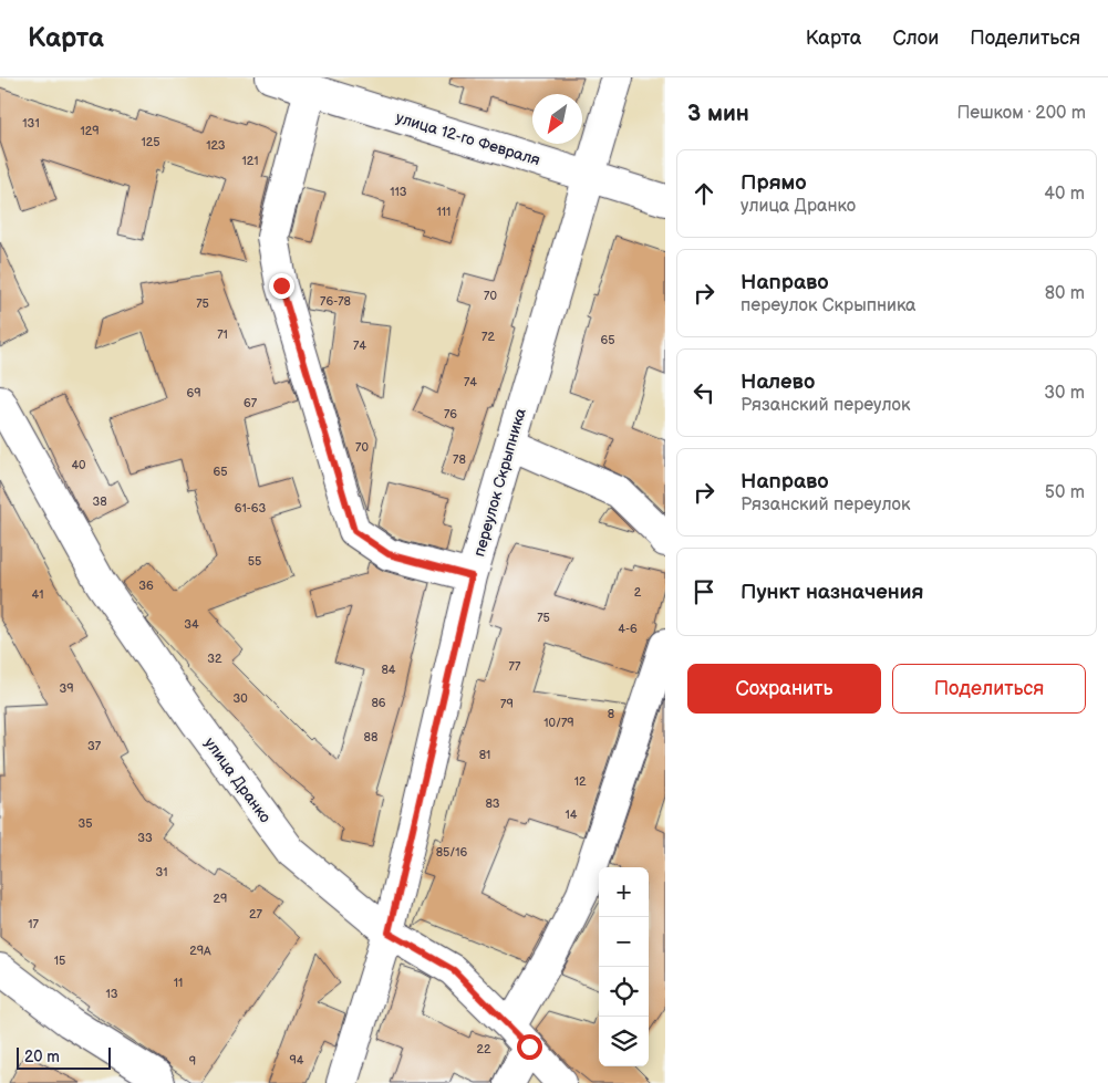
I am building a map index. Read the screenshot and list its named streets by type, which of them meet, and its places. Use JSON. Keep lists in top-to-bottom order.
{
  "streets": {
    "street": ["улица 12-го Февраля", "переулок Скрыпника", "улица Дранко"]
  },
  "crossings": [
    ["улица 12-го Февраля", "переулок Скрыпника"],
    ["переулок Скрыпника", "улица Дранко"]
  ],
  "house_numbers": [
    "131",
    "129",
    "125",
    "123",
    "121",
    "113",
    "111",
    "70",
    "76-78",
    "75",
    "71",
    "72",
    "65",
    "74",
    "74",
    "69",
    "67",
    "76",
    "70",
    "78",
    "40",
    "65",
    "38",
    "61-63",
    "55",
    "36",
    "2",
    "41",
    "75",
    "34",
    "4-6",
    "32",
    "77",
    "84",
    "39",
    "30",
    "86",
    "79",
    "8",
    "10/79",
    "88",
    "37",
    "81",
    "12",
    "83",
    "14",
    "35",
    "33",
    "85/16",
    "31",
    "29",
    "27",
    "17",
    "29А",
    "15",
    "11",
    "13",
    "22",
    "94",
    "9"
  ],
  "scale_bar": "20 m",
  "north": "bottom left",
  "page": {
    "header": "Карта",
    "nav": ["Карта", "Слои", "Поделиться"],
    "heading": ["3 мин", "Пешком · 200 m"],
    "list": [
      ["Прямо", "улица Дранко", "40 m"],
      ["Направо", "переулок Скрыпника", "80 m"],
      ["Налево", "Рязанский переулок", "30 m"],
      ["Направо", "Рязанский переулок", "50 m"],
      "Пункт назначения"
    ],
    "buttons": ["Сохранить", "Поделиться"],
    "map_buttons": ["+", "−"],
    "scale": "20 m"
  }
}
